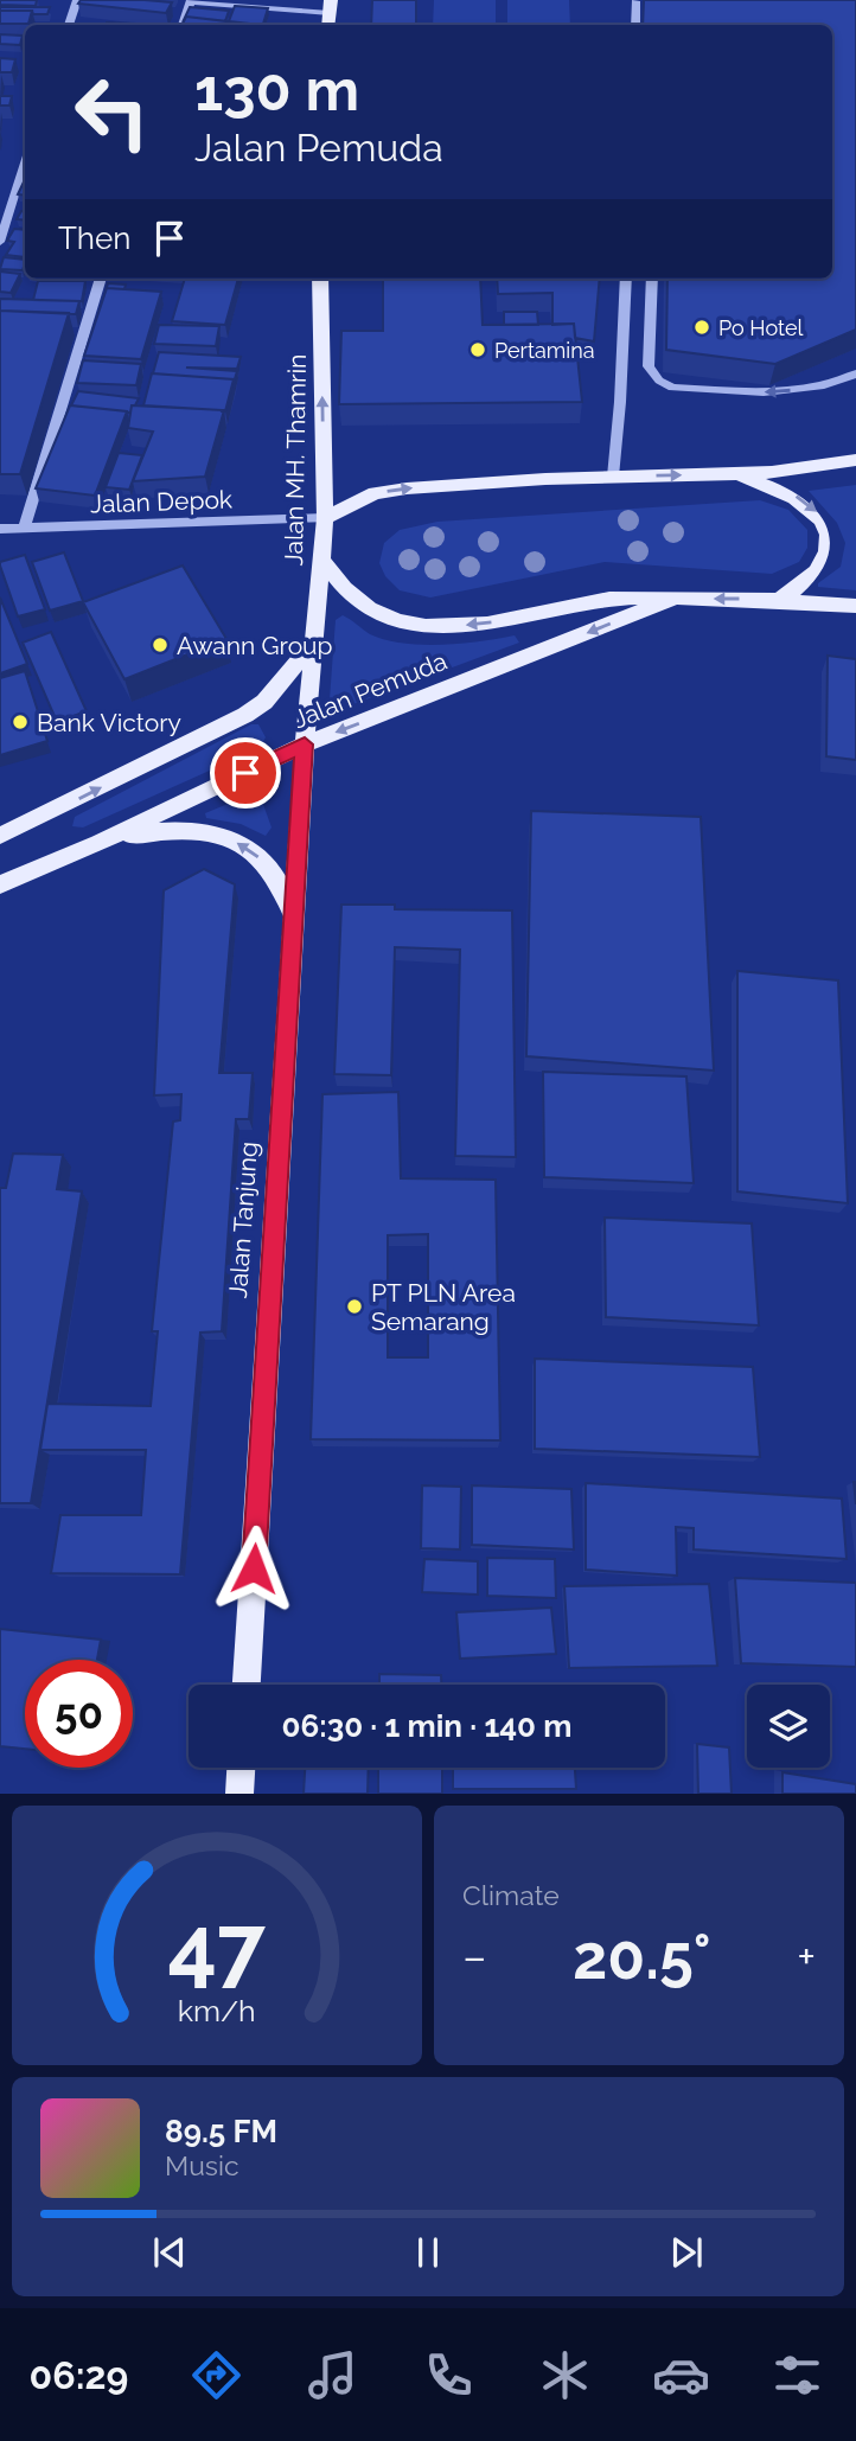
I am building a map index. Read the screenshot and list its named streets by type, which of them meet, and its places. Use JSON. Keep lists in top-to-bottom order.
{
  "streets": {
    "main road": ["Jalan MH. Thamrin", "Jalan Pemuda", "Jalan Tanjung"],
    "street": ["Jalan Depok"]
  },
  "crossings": [
    ["Jalan MH. Thamrin", "Jalan Depok"],
    ["Jalan MH. Thamrin", "Jalan Pemuda"],
    ["Jalan MH. Thamrin", "Jalan Tanjung"],
    ["Jalan Pemuda", "Jalan Tanjung"]
  ],
  "one_way": ["Jalan MH. Thamrin"],
  "places": [
    "Po Hotel",
    "Pertamina",
    "Awann Group",
    "Bank Victory",
    "PT PLN Area Semarang"
  ],
  "page": {
    "turn": ["130 m", "Jalan Pemuda"],
    "then": "Then",
    "limit": "50",
    "trip": "06:30 · 1 min · 140 m",
    "tile": "Climate",
    "heat": ["−", "20.5°", "+"],
    "song": ["89.5 FM", "Music"],
    "tabs": "06:29",
    "gauge": ["47", "km/h"]
  }
}
